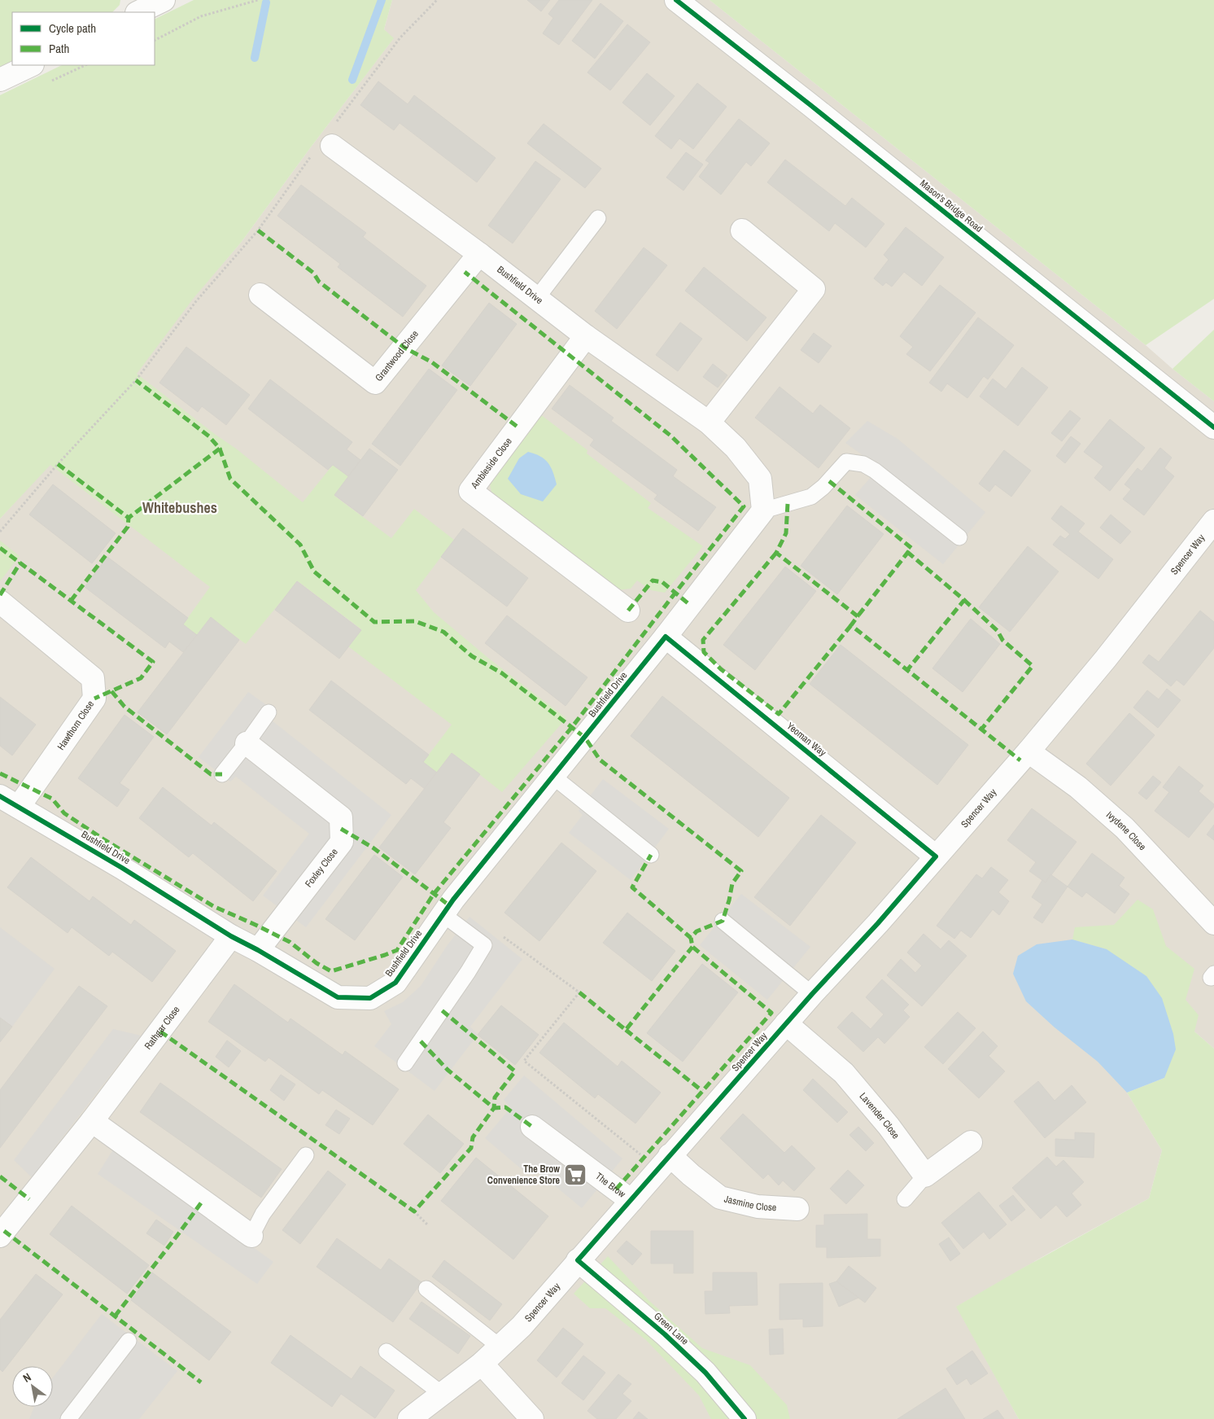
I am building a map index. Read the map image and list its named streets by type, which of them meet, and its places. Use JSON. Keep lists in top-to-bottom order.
{
  "streets": {
    "street": [
      "Mason's Bridge Road",
      "Bushfield Drive",
      "Grantwood Close",
      "Ambleside Close",
      "Spencer Way",
      "Hawthorn Close",
      "Yeoman Way",
      "Ivydene Close",
      "Foxley Close",
      "Rathgar Close",
      "Lavender Close",
      "The Brow",
      "Jasmine Close",
      "Green Lane"
    ]
  },
  "crossings": [
    ["Bushfield Drive", "Grantwood Close"],
    ["Bushfield Drive", "Ambleside Close"],
    ["Bushfield Drive", "Hawthorn Close"],
    ["Bushfield Drive", "Yeoman Way"],
    ["Bushfield Drive", "Foxley Close"],
    ["Bushfield Drive", "Rathgar Close"],
    ["Spencer Way", "Yeoman Way"],
    ["Spencer Way", "Ivydene Close"],
    ["Spencer Way", "Lavender Close"],
    ["Spencer Way", "The Brow"],
    ["Spencer Way", "Jasmine Close"],
    ["Spencer Way", "Green Lane"]
  ],
  "districts": ["Whitebushes"],
  "places": {
    "supermarket": ["The Brow Convenience Store"]
  },
  "legend": ["Cycle path", "Path"],
  "north": "top left"
}
